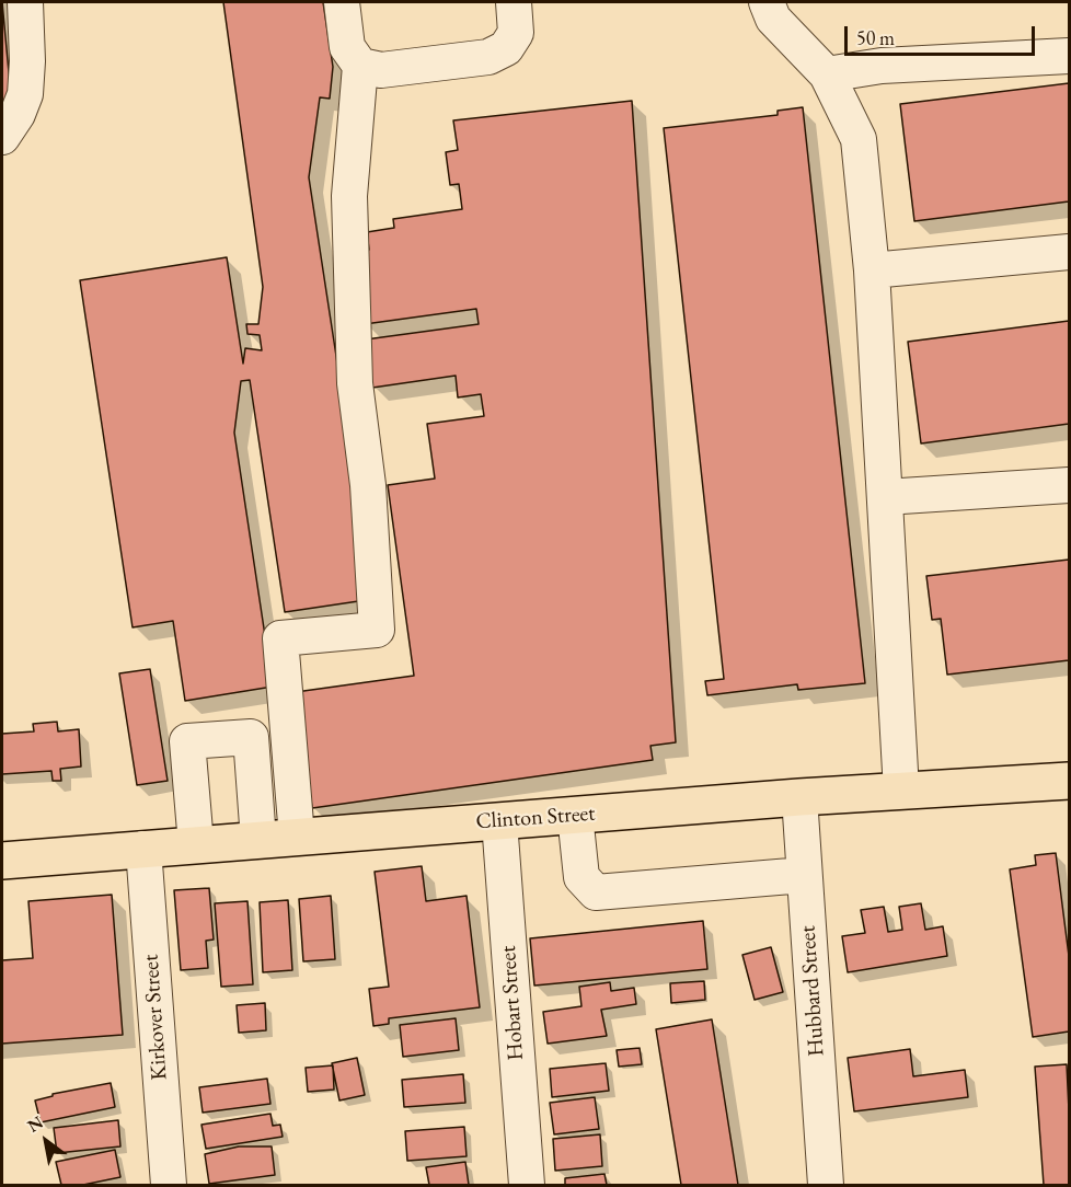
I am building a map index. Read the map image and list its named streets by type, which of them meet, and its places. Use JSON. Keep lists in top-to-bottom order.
{
  "streets": {
    "main road": ["Clinton Street"],
    "street": ["Hubbard Street", "Hobart Street", "Kirkover Street"]
  },
  "crossings": [
    ["Clinton Street", "Hubbard Street"],
    ["Clinton Street", "Hobart Street"],
    ["Clinton Street", "Kirkover Street"]
  ],
  "scale_bar": "50 m",
  "north": "top left"
}
